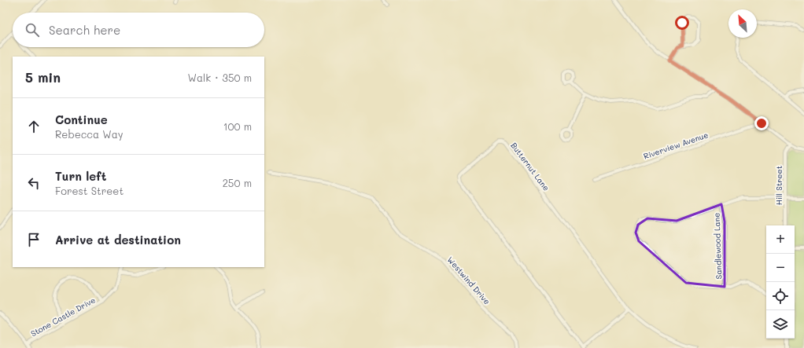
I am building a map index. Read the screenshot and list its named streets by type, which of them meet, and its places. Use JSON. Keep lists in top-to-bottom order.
{
  "streets": {
    "street": [
      "Riverview Avenue",
      "Butternut Lane",
      "Hill Street",
      "Sandlewood Lane",
      "Westwind Drive",
      "Stone Castle Drive"
    ]
  },
  "north": "top left",
  "page": {
    "search": "Search here",
    "heading": ["5 min", "Walk · 350 m"],
    "list": [
      ["Continue", "Rebecca Way", "100 m"],
      ["Turn left", "Forest Street", "250 m"],
      "Arrive at destination"
    ],
    "map_buttons": ["+", "−"]
  }
}
